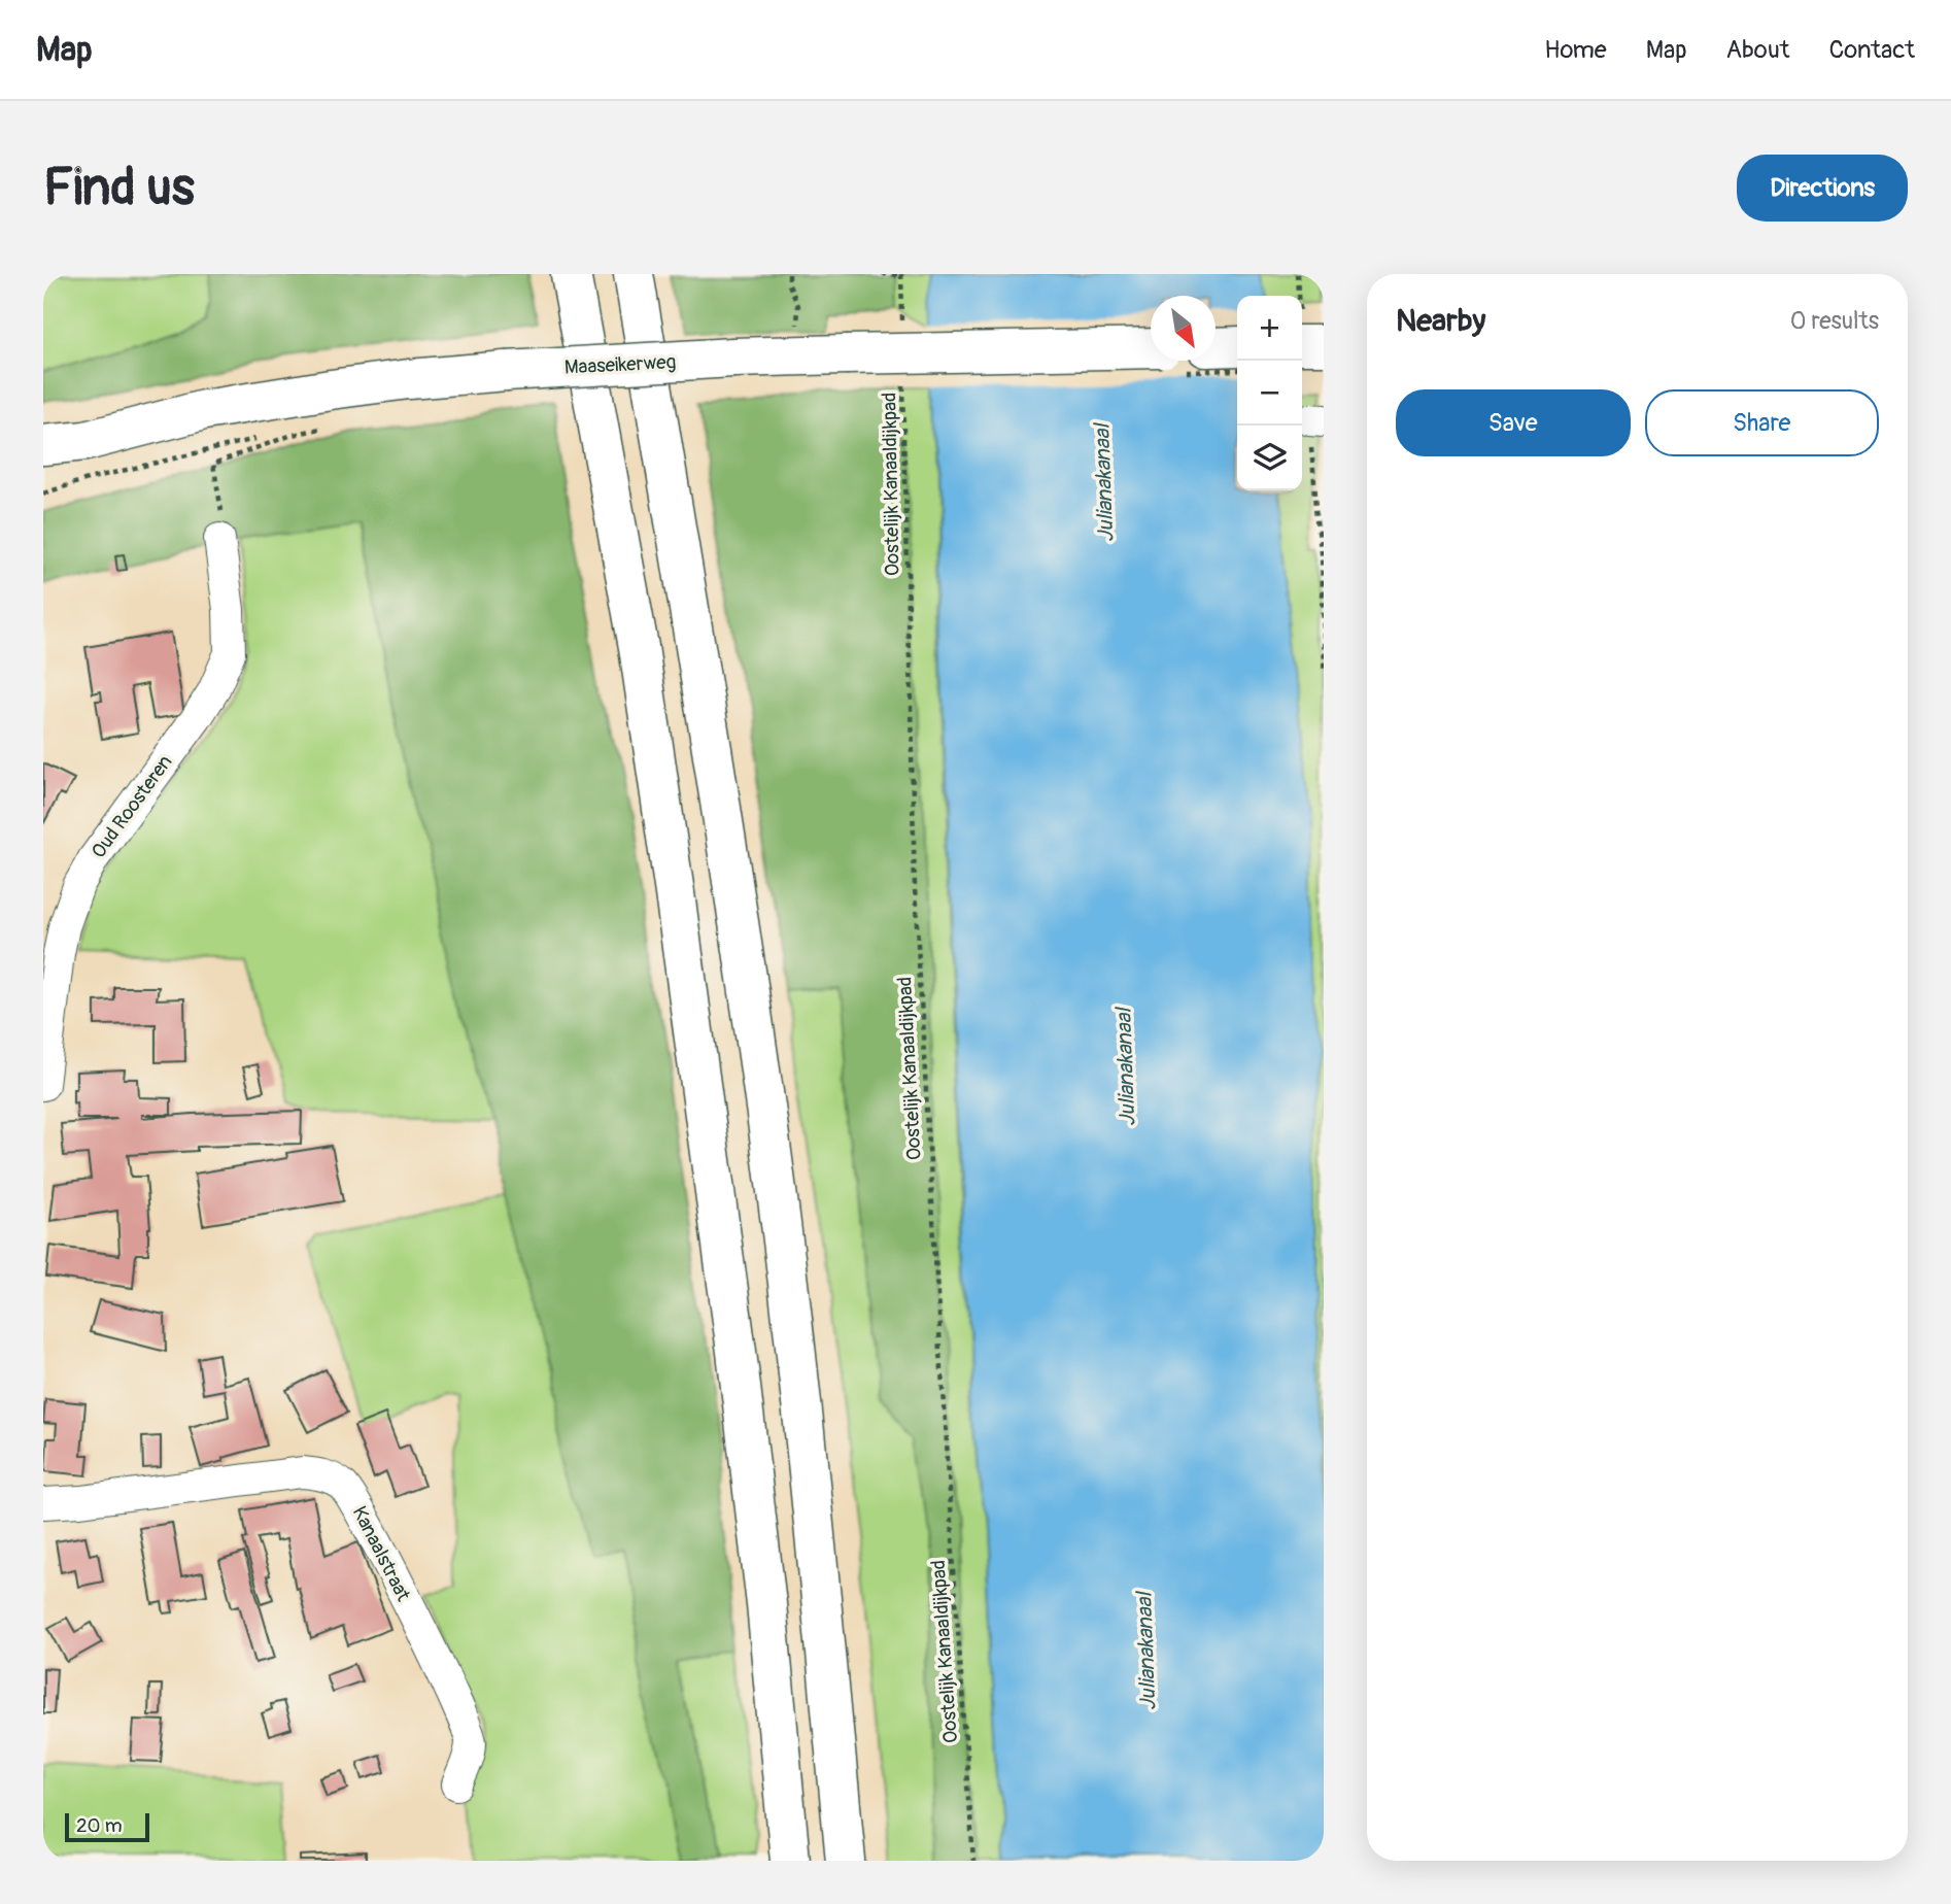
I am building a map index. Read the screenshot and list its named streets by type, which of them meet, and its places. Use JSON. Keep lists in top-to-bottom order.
{
  "streets": {
    "main road": ["Maaseikerweg"],
    "street": ["Oud Roosteren", "Kanaalstraat"],
    "path": ["Oostelijk Kanaaldijkpad"]
  },
  "water": ["Julianakanaal"],
  "scale_bar": "20 m",
  "north": "bottom right",
  "page": {
    "header": "Map",
    "nav": [
      "Home",
      "Map",
      "About",
      "Contact"
    ],
    "buttons": [
      "Directions",
      ["Save", "Share"]
    ],
    "title": "Find us",
    "heading": ["Nearby", "0 results"],
    "map_buttons": ["+", "−"],
    "scale": "20 m"
  }
}
